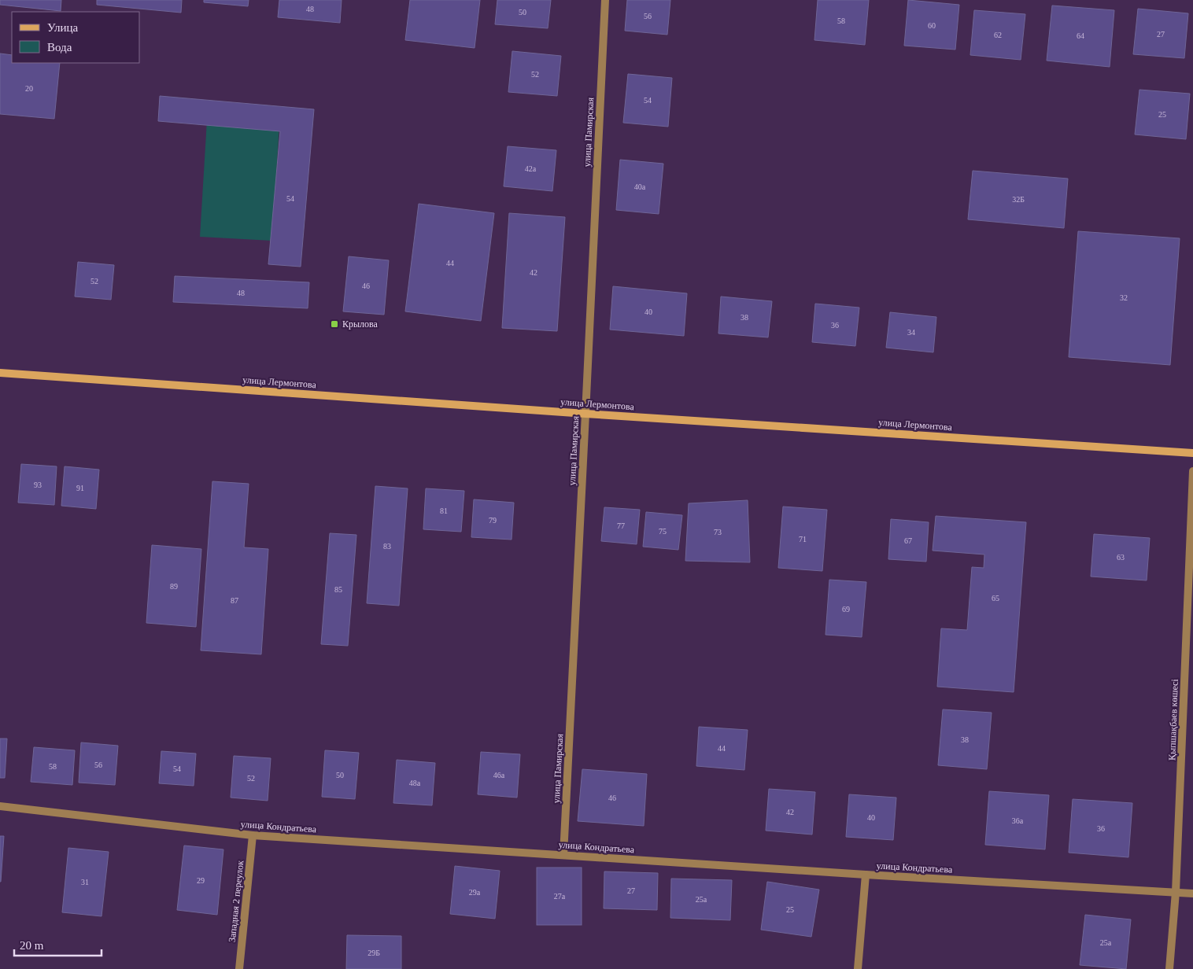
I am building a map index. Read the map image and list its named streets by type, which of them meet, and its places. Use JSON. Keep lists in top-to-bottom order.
{
  "streets": {
    "main road": ["улица Лермонтова"],
    "street": [
      "улица Памирская",
      "Қыпшақбаев көшесі",
      "улица Кондратьева",
      "Западная 2 переулок"
    ]
  },
  "crossings": [
    ["улица Памирская", "улица Лермонтова"],
    ["улица Памирская", "улица Кондратьева"],
    ["Қыпшақбаев көшесі", "улица Кондратьева"],
    ["улица Кондратьева", "Западная 2 переулок"]
  ],
  "places": {
    "transit": ["Крылова"]
  },
  "house_numbers": [
    "48",
    "50",
    "56",
    "58",
    "60",
    "27",
    "62",
    "64",
    "52",
    "20",
    "54",
    "25",
    "42а",
    "40а",
    "54",
    "32Б",
    "44",
    "42",
    "52",
    "46",
    "48",
    "32",
    "40",
    "38",
    "36",
    "34",
    "93",
    "91",
    "81",
    "79",
    "77",
    "75",
    "73",
    "71",
    "67",
    "83",
    "63",
    "89",
    "85",
    "65",
    "87",
    "69",
    "38",
    "44",
    "56",
    "58",
    "54",
    "50",
    "46а",
    "52",
    "48а",
    "46",
    "42",
    "40",
    "36а",
    "36",
    "29",
    "31",
    "27",
    "29а",
    "27а",
    "25а",
    "25",
    "25а",
    "29Б"
  ],
  "legend": ["Улица", "Вода"],
  "scale_bar": "20 m"
}
